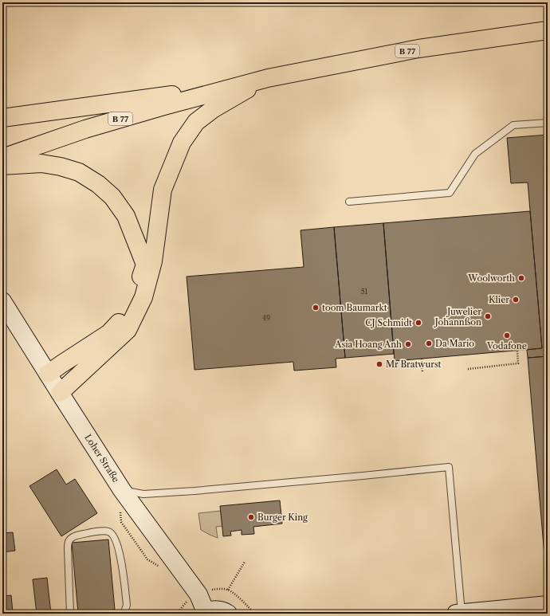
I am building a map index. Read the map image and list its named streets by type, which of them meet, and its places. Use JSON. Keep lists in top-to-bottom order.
{
  "streets": {
    "main road": ["B 77"],
    "street": ["Loher Straße"]
  },
  "places": [
    "Woolworth",
    "Klier",
    "toom Baumarkt",
    "Juwelier Johannßon",
    "CJ Schmidt",
    "Vodafone",
    "Da Mario",
    "Asia Hoang Anh",
    "Mr Bratwurst",
    "Burger King"
  ],
  "house_numbers": ["51", "49"]
}
